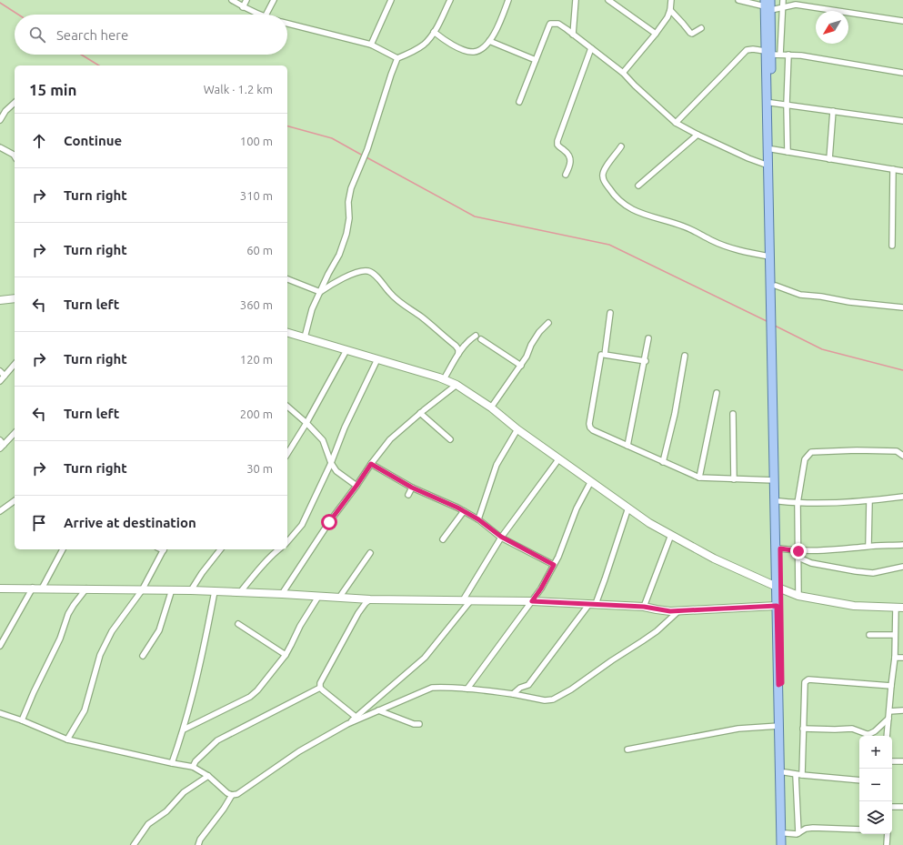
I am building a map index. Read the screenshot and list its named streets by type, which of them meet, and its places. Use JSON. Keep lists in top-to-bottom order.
{
  "north": "bottom left",
  "page": {
    "search": "Search here",
    "heading": ["15 min", "Walk · 1.2 km"],
    "list": [
      ["Continue", "100 m"],
      ["Turn right", "310 m"],
      ["Turn right", "60 m"],
      ["Turn left", "360 m"],
      ["Turn right", "120 m"],
      ["Turn left", "200 m"],
      ["Turn right", "30 m"],
      "Arrive at destination"
    ],
    "map_buttons": ["+", "−"]
  }
}
